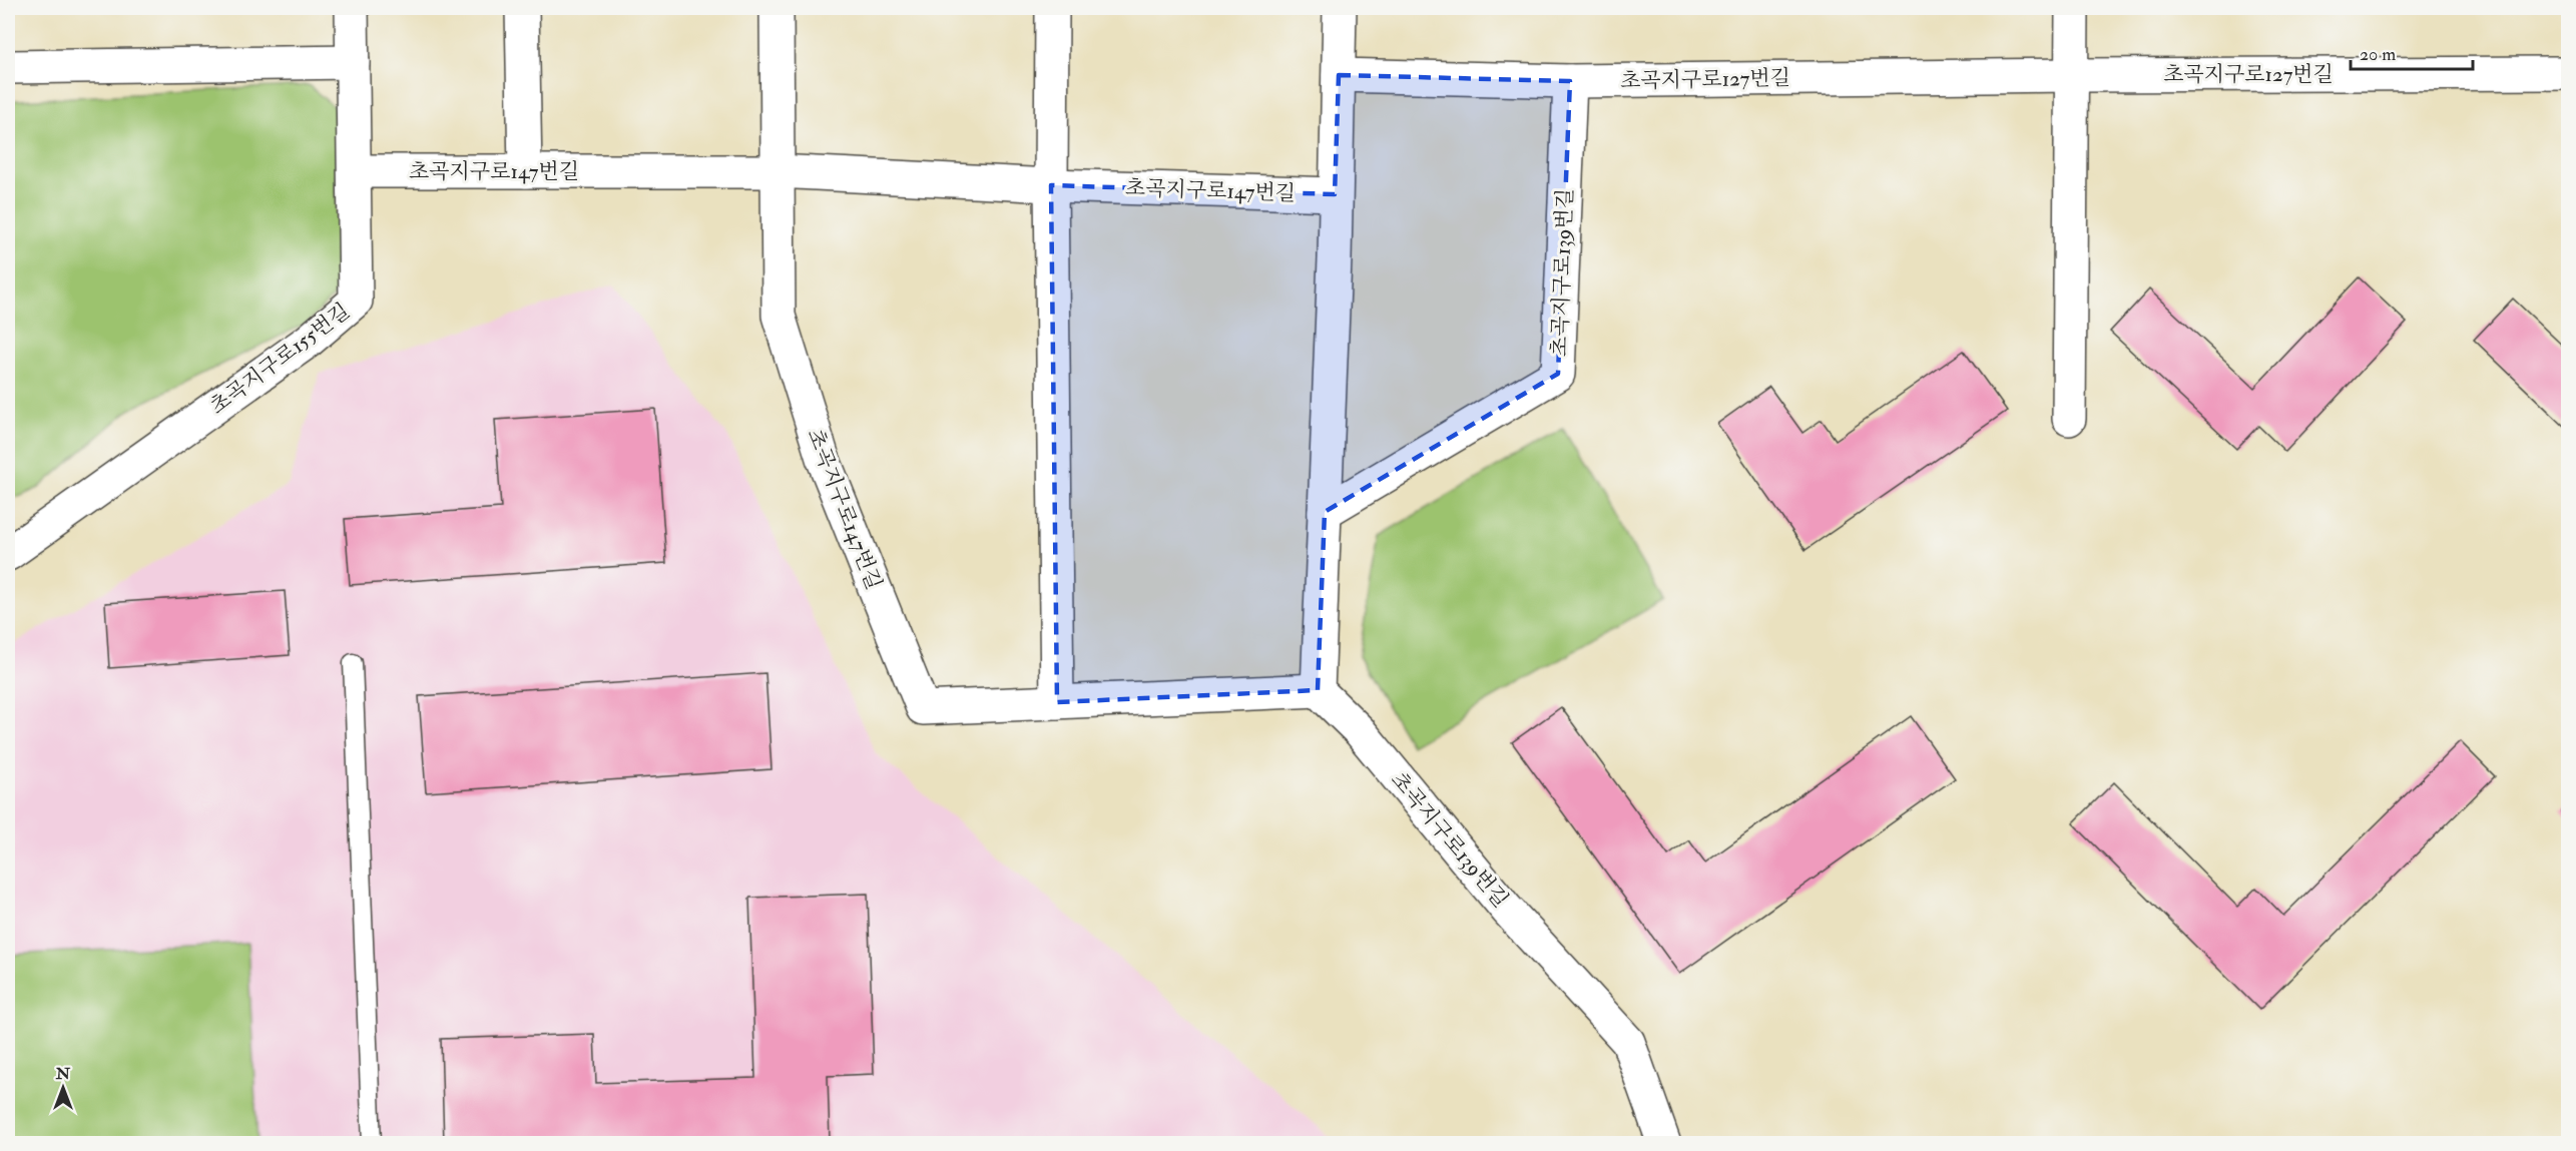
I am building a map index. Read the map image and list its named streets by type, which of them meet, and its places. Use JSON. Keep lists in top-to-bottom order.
{
  "streets": {
    "street": [
      "초곡지구로127번길",
      "초곡지구로147번길",
      "초곡지구로139번길",
      "초곡지구로155번길"
    ]
  },
  "crossings": [
    ["초곡지구로127번길", "초곡지구로139번길"],
    ["초곡지구로147번길", "초곡지구로139번길"],
    ["초곡지구로147번길", "초곡지구로155번길"]
  ],
  "scale_bar": "20 m",
  "north": "top"
}
